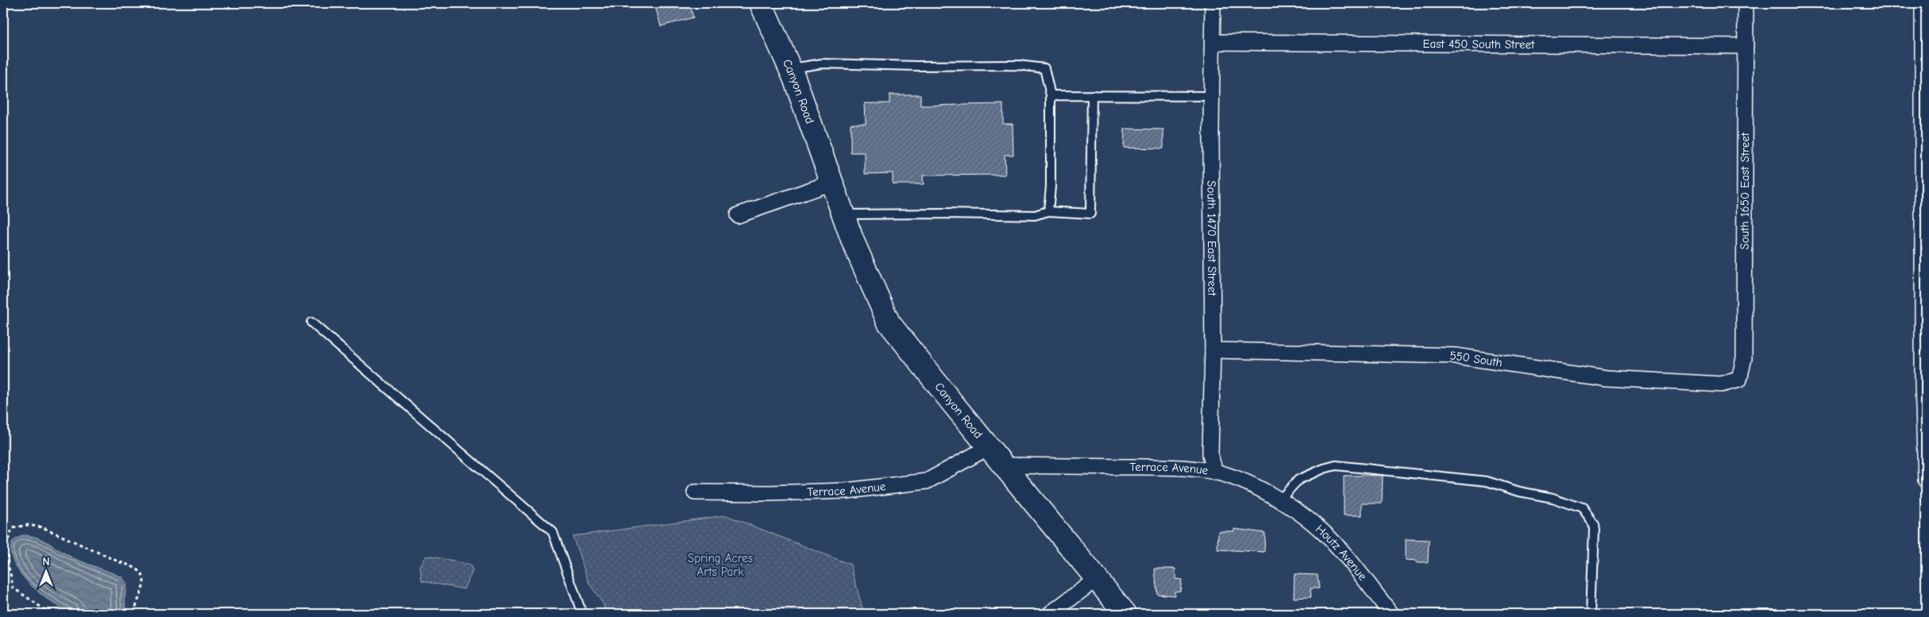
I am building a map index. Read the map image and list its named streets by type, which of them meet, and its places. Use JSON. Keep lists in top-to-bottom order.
{
  "streets": {
    "main road": ["Canyon Road"],
    "street": [
      "East 450 South Street",
      "South 1650 East Street",
      "South 1470 East Street",
      "550 South",
      "Terrace Avenue",
      "Houtz Avenue"
    ]
  },
  "crossings": [
    ["East 450 South Street", "South 1650 East Street"],
    ["East 450 South Street", "South 1470 East Street"],
    ["Canyon Road", "Terrace Avenue"],
    ["South 1650 East Street", "550 South"],
    ["South 1470 East Street", "550 South"],
    ["South 1470 East Street", "Terrace Avenue"],
    ["Terrace Avenue", "Houtz Avenue"]
  ],
  "parks": ["Spring Acres Arts Park"],
  "north": "top"
}
